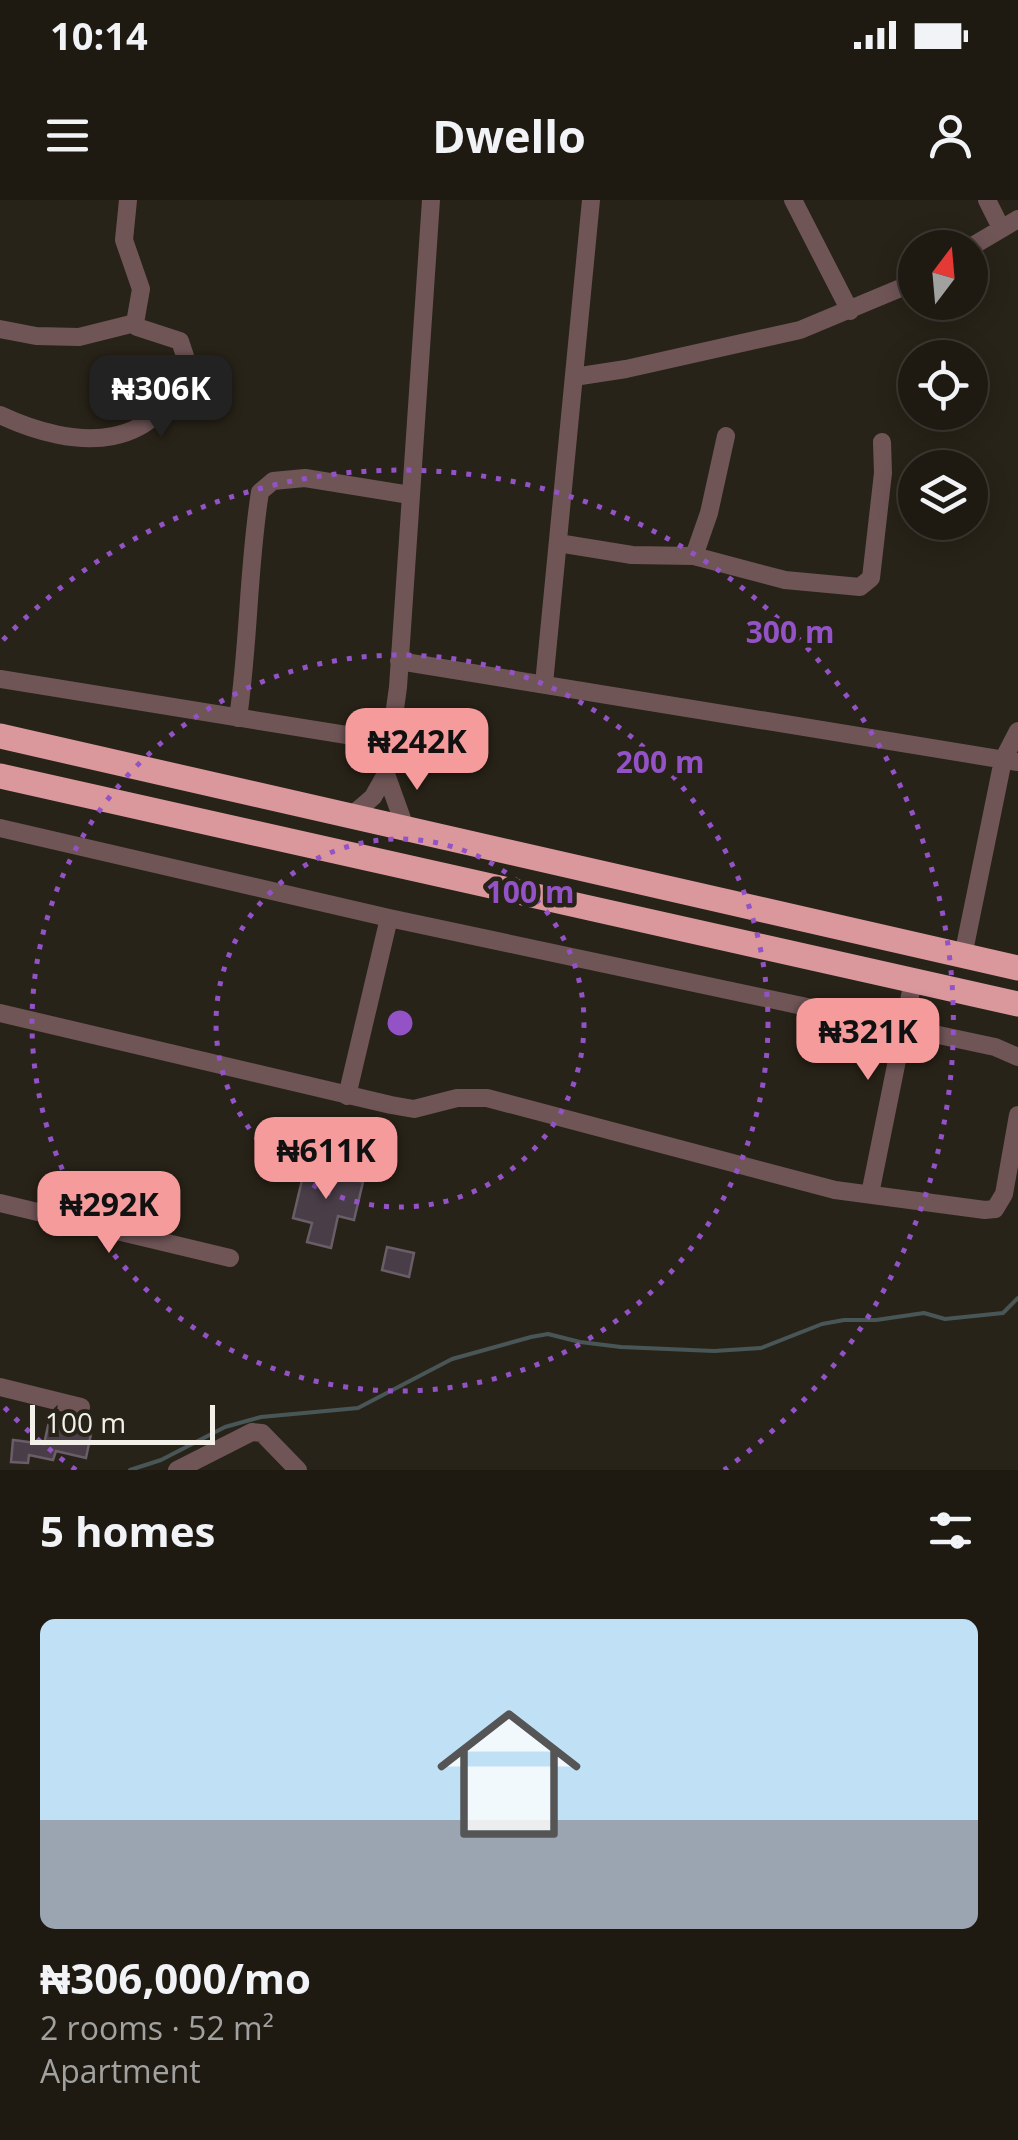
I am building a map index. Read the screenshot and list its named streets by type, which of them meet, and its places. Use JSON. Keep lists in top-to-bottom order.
{
  "scale_bar": "100 m",
  "north": "top",
  "page": {
    "status": "10:14",
    "header": "Dwello",
    "price": [
      "₦306K",
      "₦242K",
      "₦321K",
      "₦611K",
      "₦292K"
    ],
    "scale": "100 m",
    "heading": "5 homes",
    "list": [
      {
        "name": "₦306,000/mo",
        "note": "2 rooms · 52 m² · Apartment"
      }
    ]
  },
  "rings": ["300 m", "200 m", "100 m"]
}
